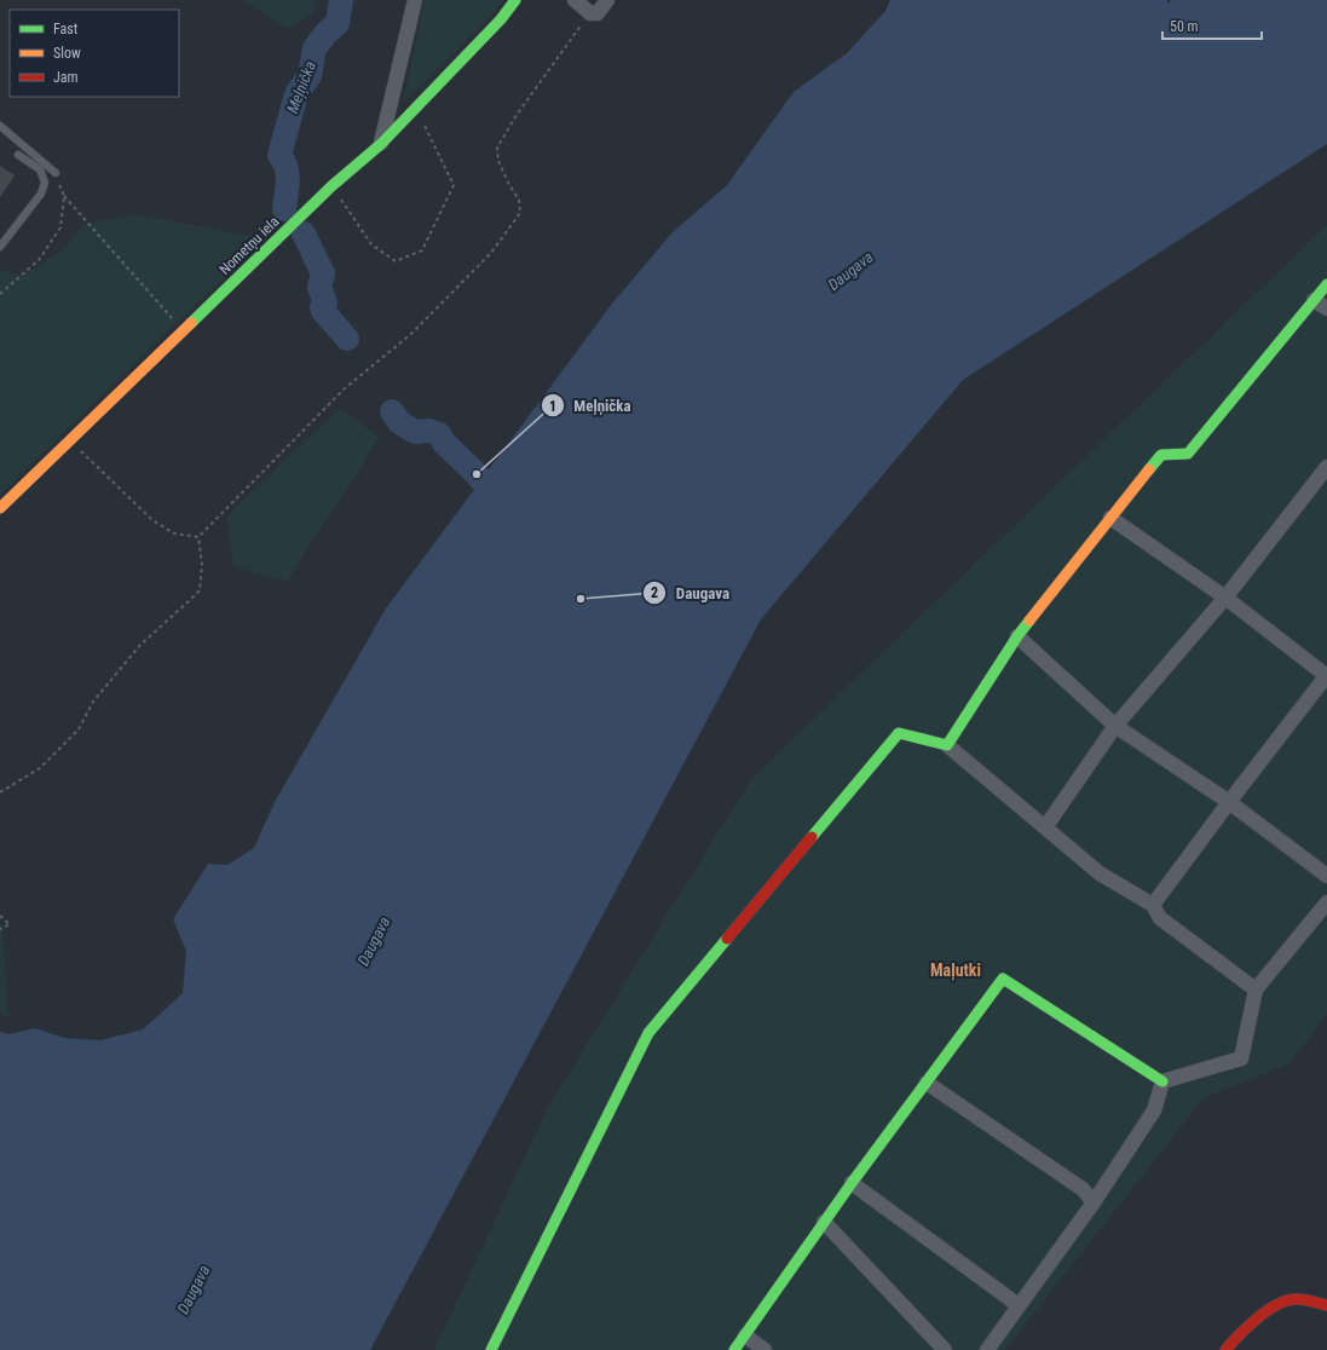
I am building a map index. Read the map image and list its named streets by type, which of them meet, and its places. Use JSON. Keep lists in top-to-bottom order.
{
  "streets": {
    "street": ["Nometņu iela"]
  },
  "districts": ["Maļutki"],
  "water": ["Meļņička", "Daugava"],
  "places": ["Meļņička", "Daugava"],
  "legend": ["Fast", "Slow", "Jam"],
  "scale_bar": "50 m"
}
